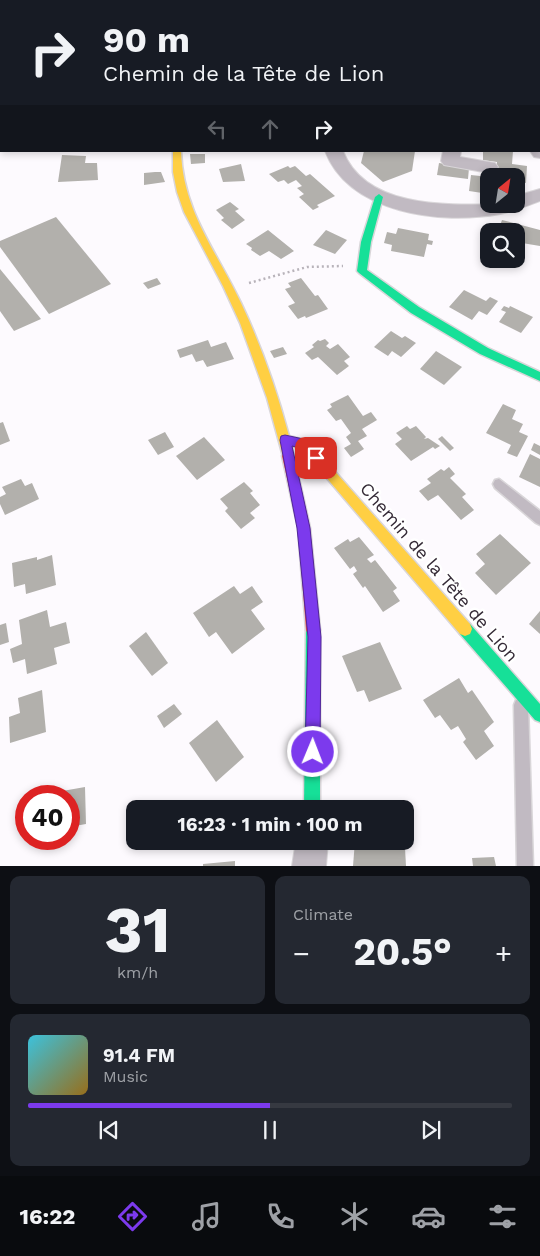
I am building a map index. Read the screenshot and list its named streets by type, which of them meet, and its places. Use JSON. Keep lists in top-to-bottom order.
{
  "streets": {
    "street": ["Chemin de la Tête de Lion"]
  },
  "north": "top right",
  "page": {
    "turn": ["90 m", "Chemin de la Tête de Lion"],
    "limit": "40",
    "trip": "16:23 · 1 min · 100 m",
    "tile": [
      ["31", "km/h"],
      "Climate"
    ],
    "heat": ["−", "20.5°", "+"],
    "song": ["91.4 FM", "Music"],
    "tabs": "16:22"
  }
}
